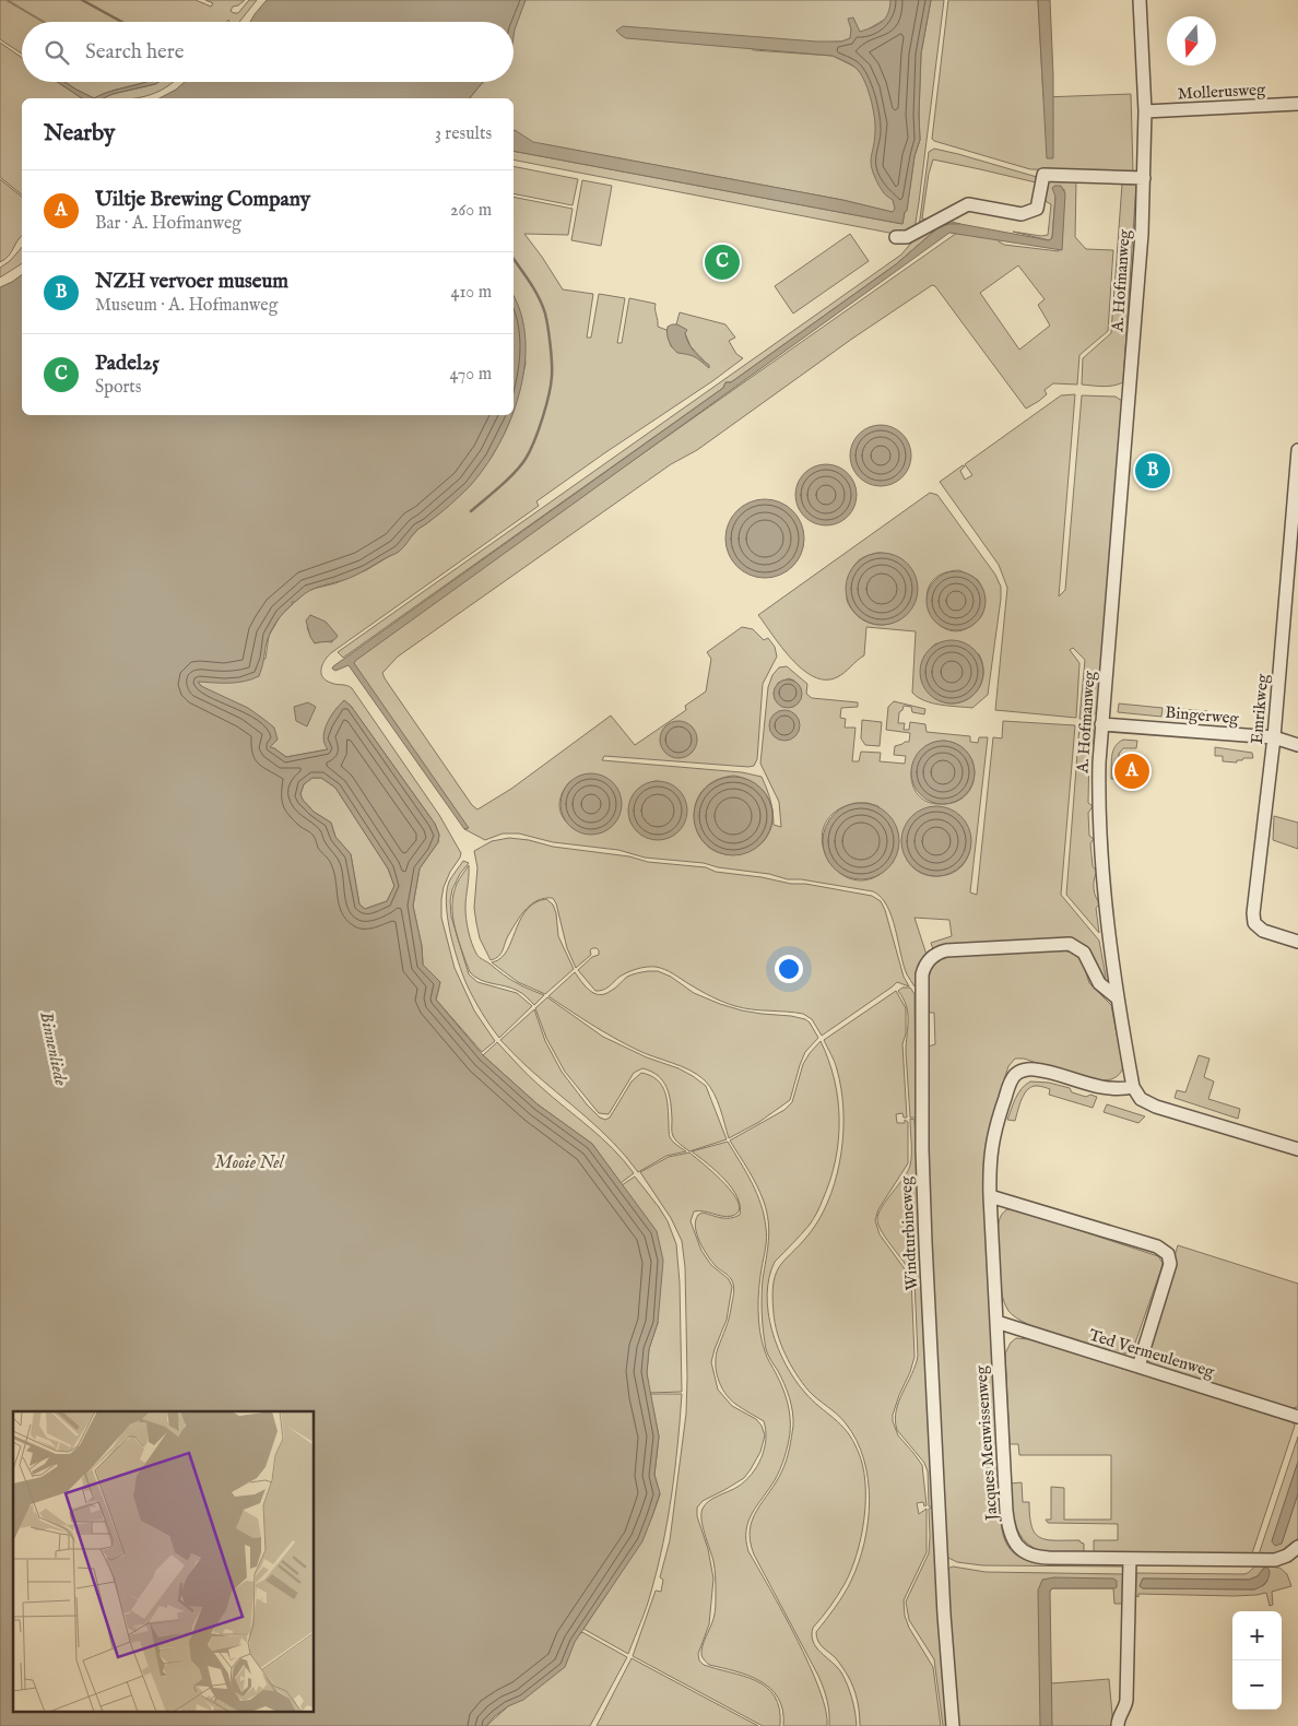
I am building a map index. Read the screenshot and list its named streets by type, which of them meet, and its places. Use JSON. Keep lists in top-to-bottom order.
{
  "streets": {
    "street": [
      "Mollerusweg",
      "A. Hofmanweg",
      "Emrikweg",
      "Bingerweg",
      "Windturbineweg",
      "Ted Vermeulenweg",
      "Jacques Meuwissenweg"
    ]
  },
  "crossings": [
    ["Mollerusweg", "A. Hofmanweg"],
    ["A. Hofmanweg", "Bingerweg"],
    ["A. Hofmanweg", "Windturbineweg"],
    ["A. Hofmanweg", "Jacques Meuwissenweg"],
    ["Emrikweg", "Bingerweg"],
    ["Ted Vermeulenweg", "Jacques Meuwissenweg"]
  ],
  "water": ["Binnenliede", "Mooie Nel"],
  "north": "bottom",
  "page": {
    "search": "Search here",
    "heading": ["Nearby", "3 results"],
    "list": [
      {
        "mark": "A",
        "name": "Uiltje Brewing Company",
        "note": "Bar · A. Hofmanweg",
        "value": "260 m"
      },
      {
        "mark": "B",
        "name": "NZH vervoer museum",
        "note": "Museum · A. Hofmanweg",
        "value": "410 m"
      },
      {
        "mark": "C",
        "name": "Padel25",
        "note": "Sports",
        "value": "470 m"
      }
    ],
    "pins": ["C", "B", "A"],
    "map_buttons": ["+", "−"]
  }
}
